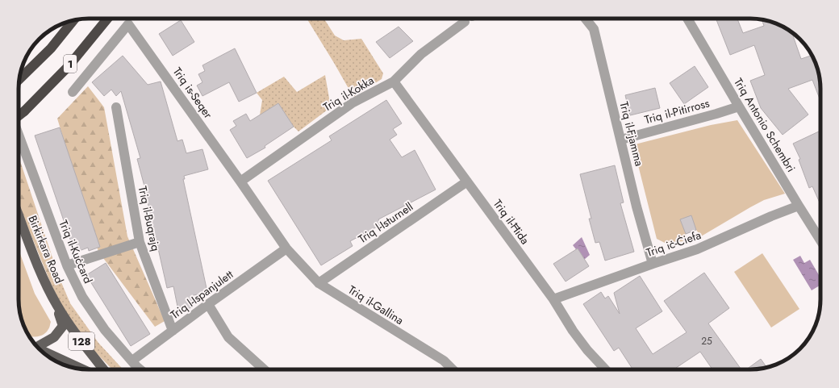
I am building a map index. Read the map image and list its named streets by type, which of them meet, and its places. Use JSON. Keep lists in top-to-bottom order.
{
  "streets": {
    "highway": ["1"],
    "main road": ["Birkirkara Road", "128"],
    "street": [
      "Triq is-Seqer",
      "Triq il-Kokka",
      "Triq il-Pitirross",
      "Triq Antonio Schembri",
      "Triq il-Fjamma",
      "Triq il-Buqrajq",
      "Triq il-Ħida",
      "Triq l-Isturnell",
      "Triq iċ-Ċiefa",
      "Triq il-Kuċċard",
      "Triq l-Ispanjulett",
      "Triq il-Gallina"
    ]
  },
  "crossings": [
    ["Triq is-Seqer", "Triq il-Kokka"],
    ["Triq is-Seqer", "Triq l-Ispanjulett"],
    ["Triq is-Seqer", "Triq il-Gallina"],
    ["Triq il-Kokka", "Triq il-Ħida"],
    ["Triq il-Pitirross", "Triq Antonio Schembri"],
    ["Triq il-Pitirross", "Triq il-Fjamma"],
    ["Triq Antonio Schembri", "Triq iċ-Ċiefa"],
    ["Triq il-Fjamma", "Triq iċ-Ċiefa"],
    ["Triq il-Buqrajq", "Triq l-Ispanjulett"],
    ["Triq il-Ħida", "Triq l-Isturnell"],
    ["Triq il-Ħida", "Triq iċ-Ċiefa"],
    ["Triq l-Isturnell", "Triq il-Gallina"],
    ["Triq il-Kuċċard", "Triq l-Ispanjulett"],
    ["Triq l-Ispanjulett", "Triq il-Gallina"]
  ],
  "house_numbers": ["25"]
}
